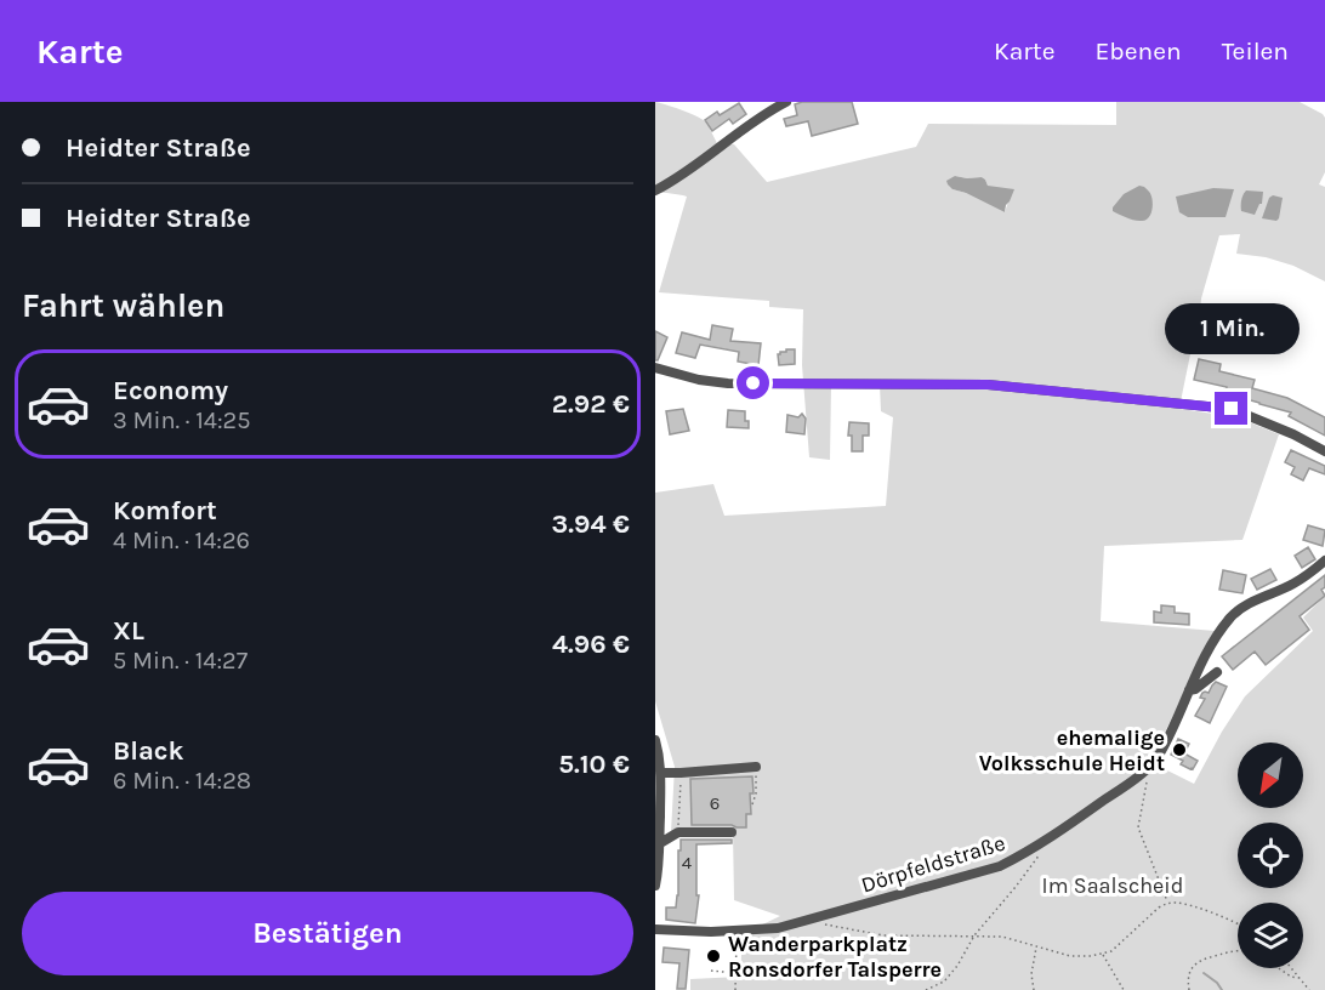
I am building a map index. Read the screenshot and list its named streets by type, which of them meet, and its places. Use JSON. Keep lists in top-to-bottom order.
{
  "streets": {
    "street": ["Dörpfeldstraße"]
  },
  "parks": ["Im Saalscheid"],
  "places": ["ehemalige Volksschule Heidt", "Wanderparkplatz Ronsdorfer Talsperre"],
  "house_numbers": ["6", "4"],
  "north": "bottom left",
  "page": {
    "header": "Karte",
    "nav": ["Karte", "Ebenen", "Teilen"],
    "banner": ["Heidter Straße", "Heidter Straße"],
    "heading": "Fahrt wählen",
    "bubble": "1 Min.",
    "list": [
      {
        "name": "Economy",
        "note": "3 Min. · 14:25",
        "value": "2.92 €"
      },
      {
        "name": "Komfort",
        "note": "4 Min. · 14:26",
        "value": "3.94 €"
      },
      {
        "name": "XL",
        "note": "5 Min. · 14:27",
        "value": "4.96 €"
      },
      {
        "name": "Black",
        "note": "6 Min. · 14:28",
        "value": "5.10 €"
      }
    ],
    "buttons": "Bestätigen"
  }
}
